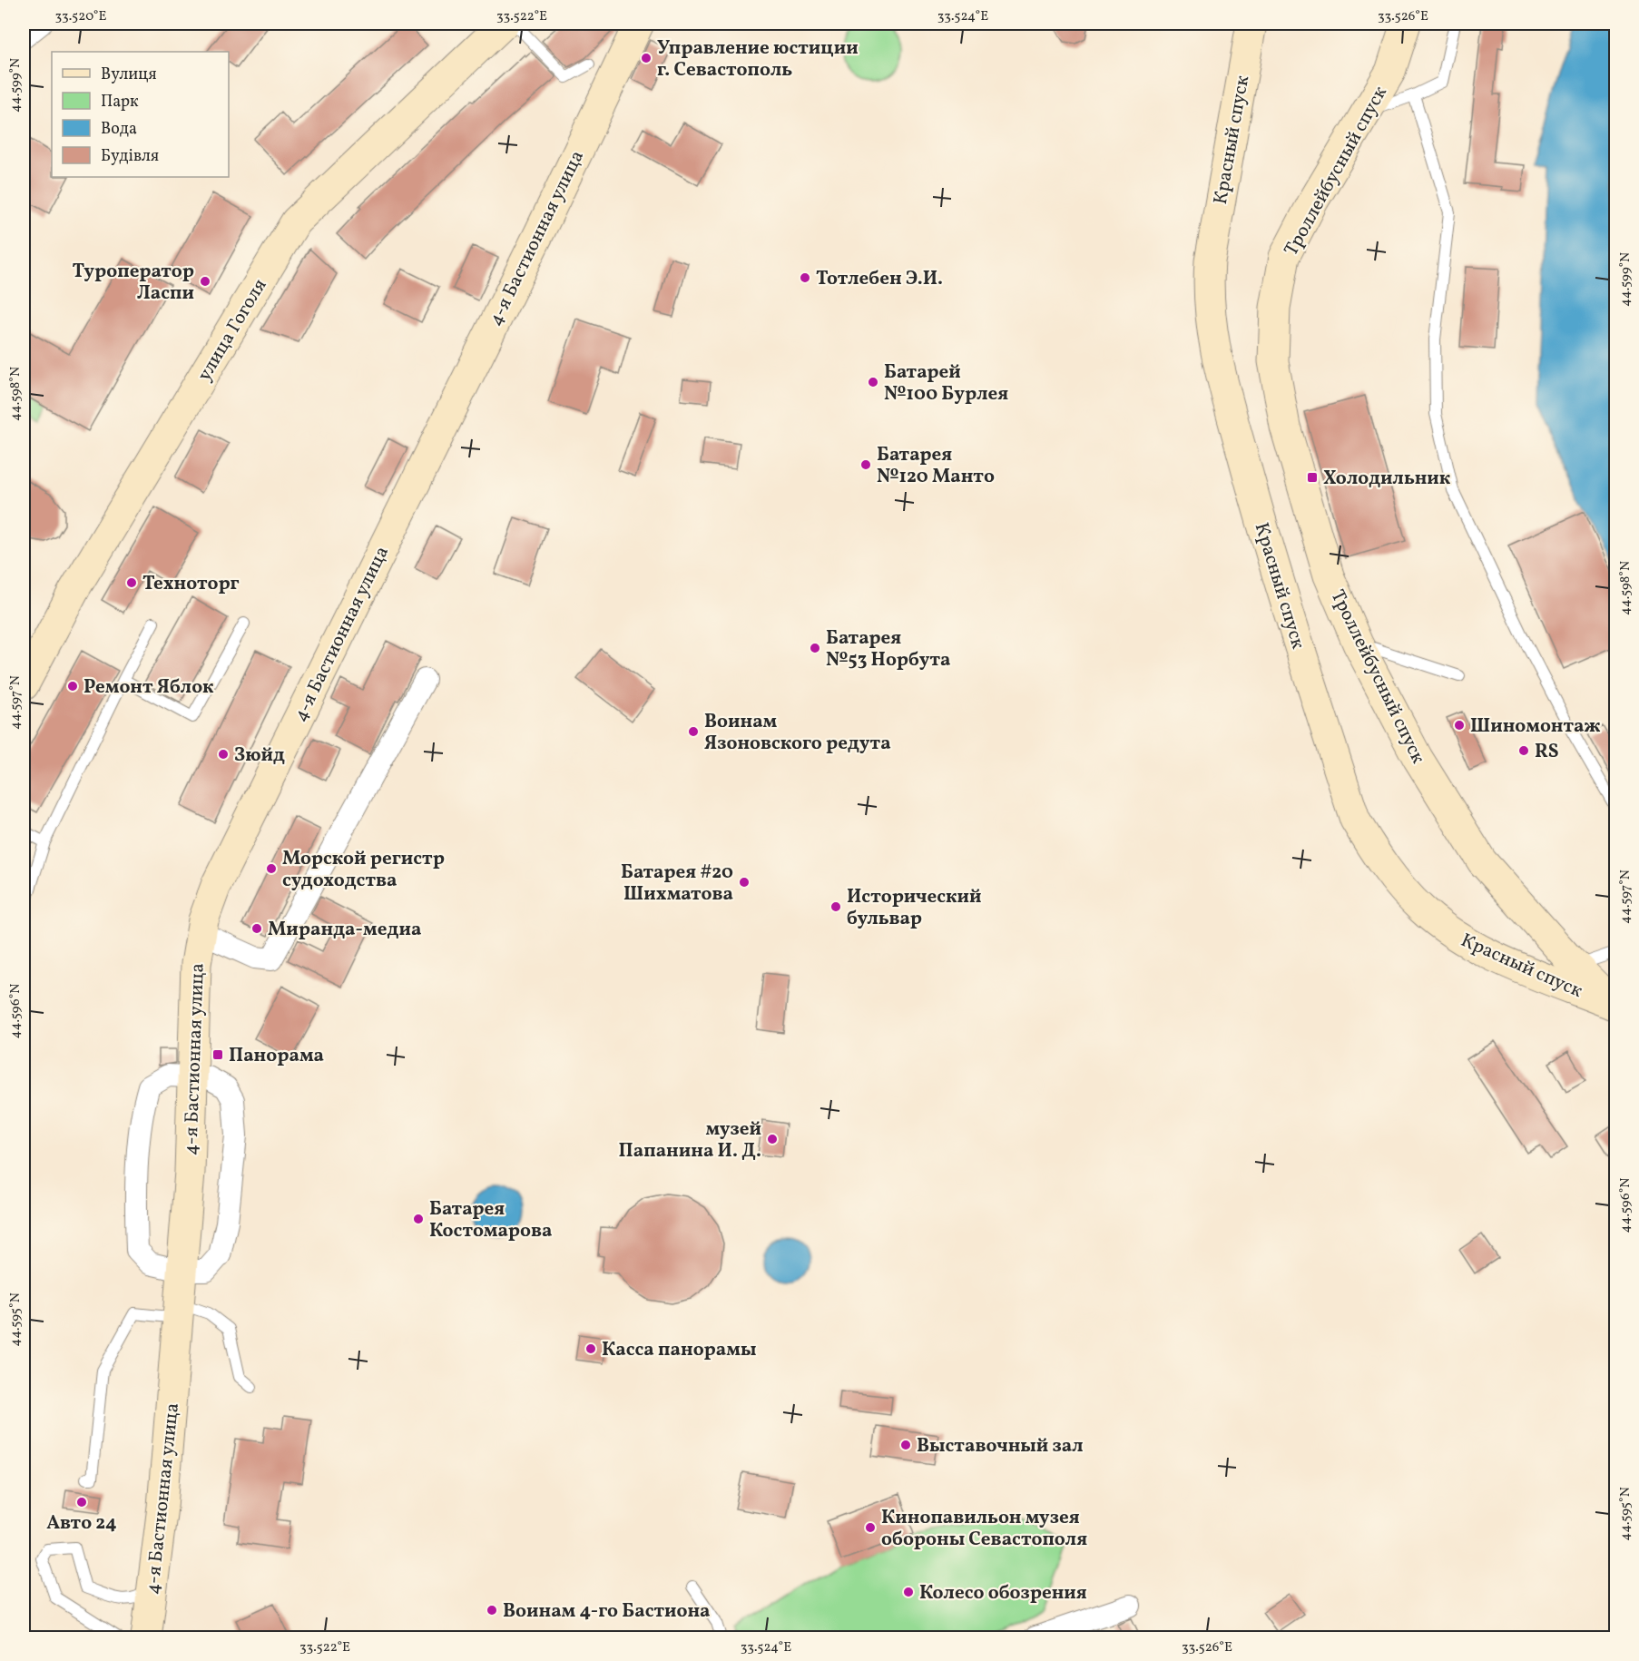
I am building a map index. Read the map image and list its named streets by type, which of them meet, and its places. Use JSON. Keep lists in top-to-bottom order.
{
  "streets": {
    "main road": [
      "Красный спуск",
      "Троллейбусный спуск",
      "4-я Бастионная улица",
      "улица Гоголя"
    ]
  },
  "crossings": [
    ["Красный спуск", "Троллейбусный спуск"]
  ],
  "places": {
    "other": [
      "Управление юстиции г. Севастополь",
      "Тотлебен Э.И.",
      "Туроператор Ласпи",
      "Батарей №100 Бурлея",
      "Батарея №120 Манто",
      "Техноторг",
      "Батарея №53 Норбута",
      "Ремонт Яблок",
      "Шиномонтаж",
      "Воинам Язоновского редута",
      "RS",
      "Зюйд",
      "Морской регистр судоходства",
      "Батарея #20 Шихматова",
      "Исторический бульвар",
      "Миранда-медиа",
      "музей Папанина И. Д.",
      "Батарея Костомарова",
      "Касса панорамы",
      "Выставочный зал",
      "Авто 24",
      "Кинопавильон музея обороны Севастополя",
      "Колесо обозрения",
      "Воинам 4-го Бастиона"
    ],
    "transit": ["Холодильник", "Панорама"]
  },
  "legend": [
    "Вулиця",
    "Парк",
    "Вода",
    "Будівля"
  ],
  "coordinates": [
    "33.520°E",
    "33.522°E",
    "33.524°E",
    "33.526°E",
    "44.599°N",
    "44.598°N",
    "44.597°N",
    "44.596°N",
    "44.595°N"
  ]
}
